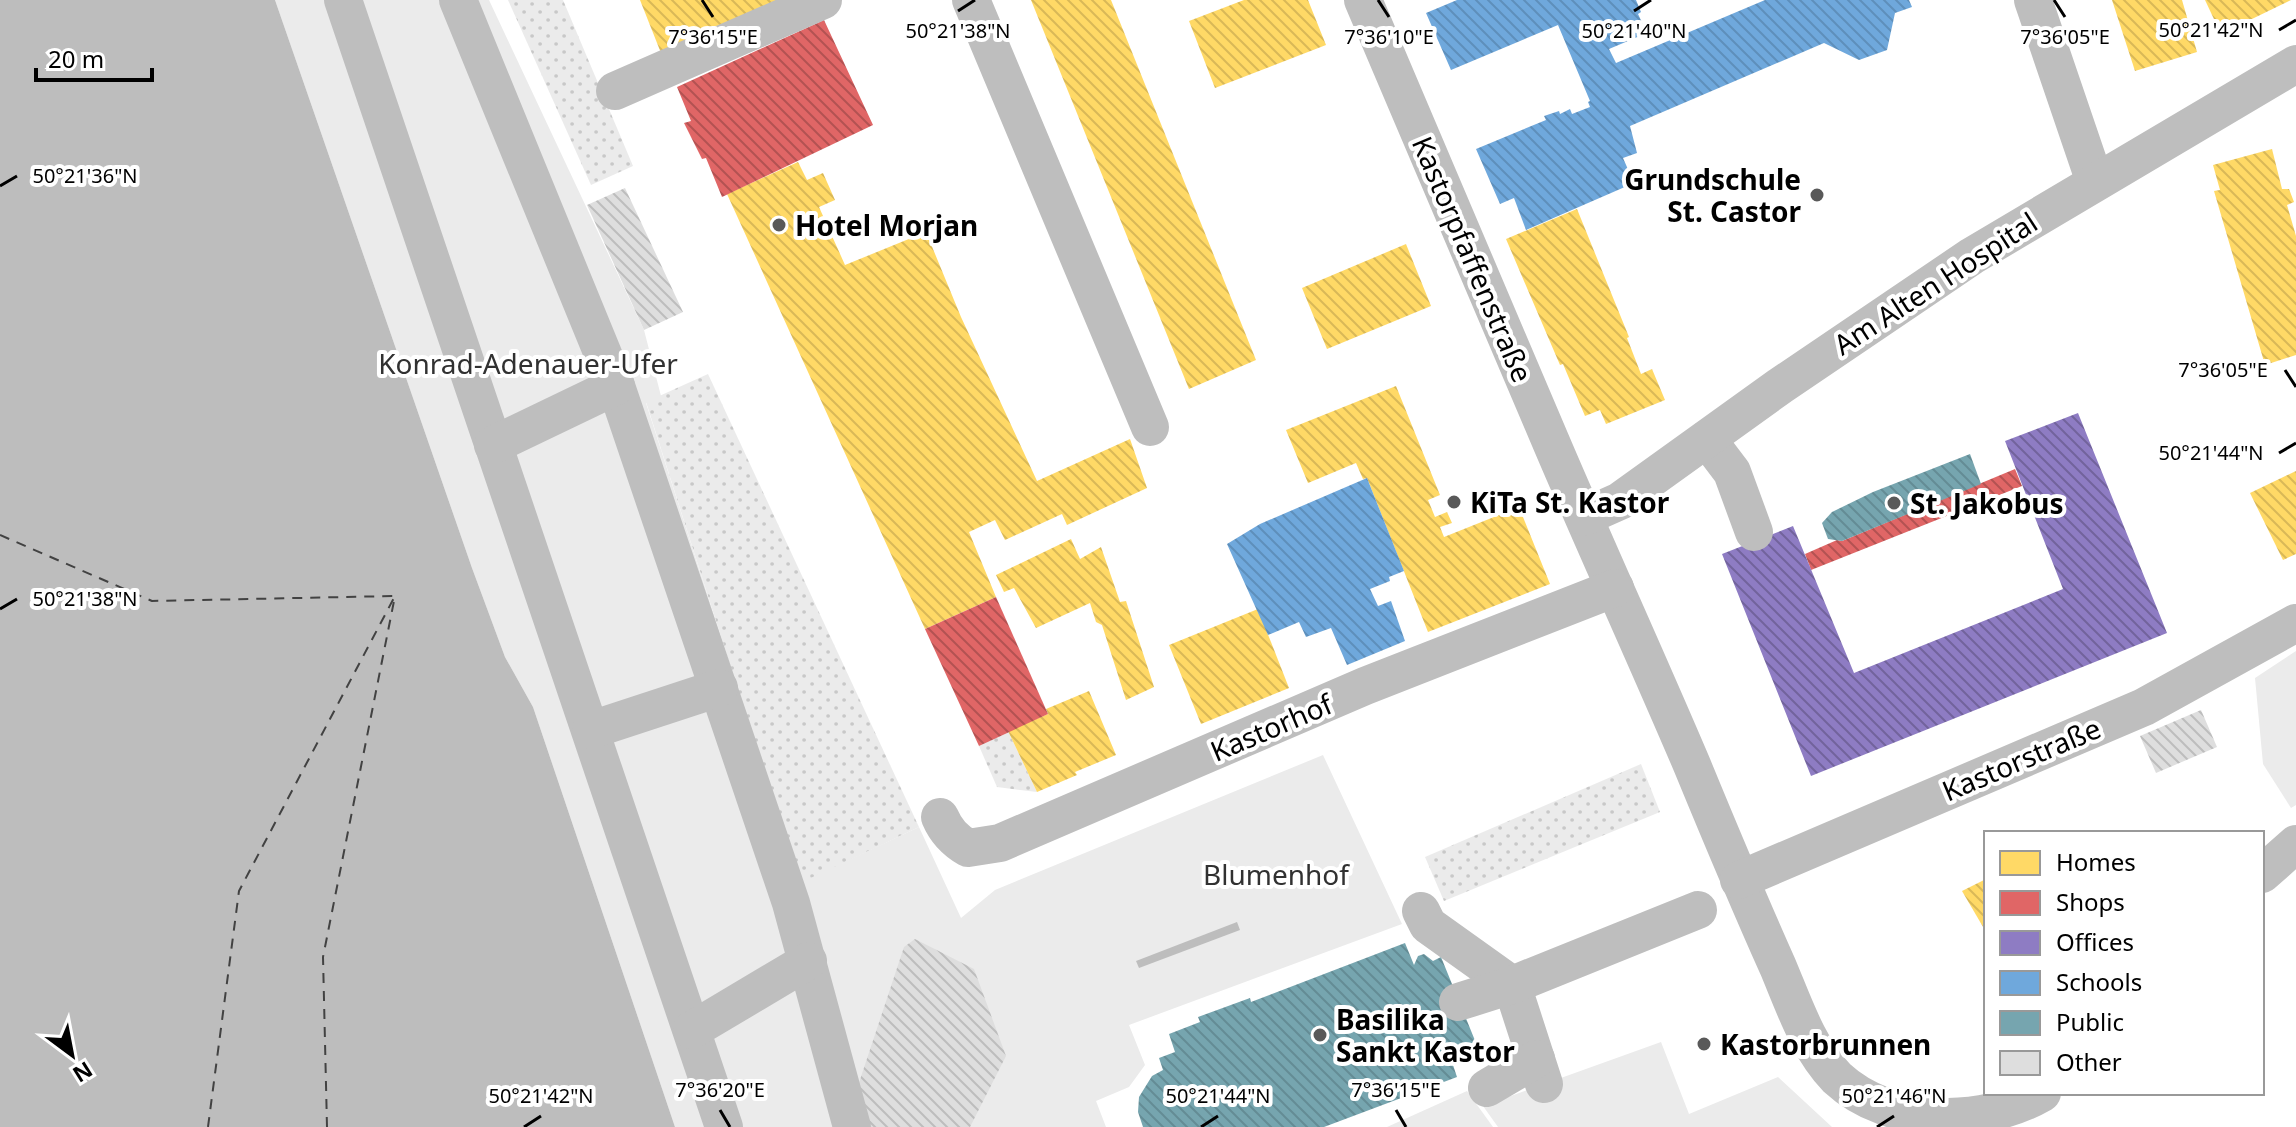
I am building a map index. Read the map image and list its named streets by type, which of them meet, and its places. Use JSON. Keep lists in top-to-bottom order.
{
  "streets": {
    "street": [
      "Kastorpfaffenstraße",
      "Am Alten Hospital",
      "Kastorhof",
      "Kastorstraße"
    ]
  },
  "crossings": [
    ["Kastorpfaffenstraße", "Am Alten Hospital"]
  ],
  "parks": ["Konrad-Adenauer-Ufer", "Blumenhof"],
  "places": [
    "Grundschule St. Castor",
    "Hotel Morjan",
    "KiTa St. Kastor",
    "St. Jakobus",
    "Basilika Sankt Kastor",
    "Kastorbrunnen"
  ],
  "legend": [
    "Homes",
    "Shops",
    "Offices",
    "Schools",
    "Public",
    "Other"
  ],
  "scale_bar": "20 m",
  "north": "bottom right",
  "coordinates": [
    "50°21'42\"N",
    "50°21'38\"N",
    "50°21'40\"N",
    "7°36'15\"E",
    "7°36'10\"E",
    "7°36'05\"E",
    "50°21'36\"N",
    "50°21'44\"N",
    "7°36'20\"E",
    "50°21'46\"N"
  ]
}
